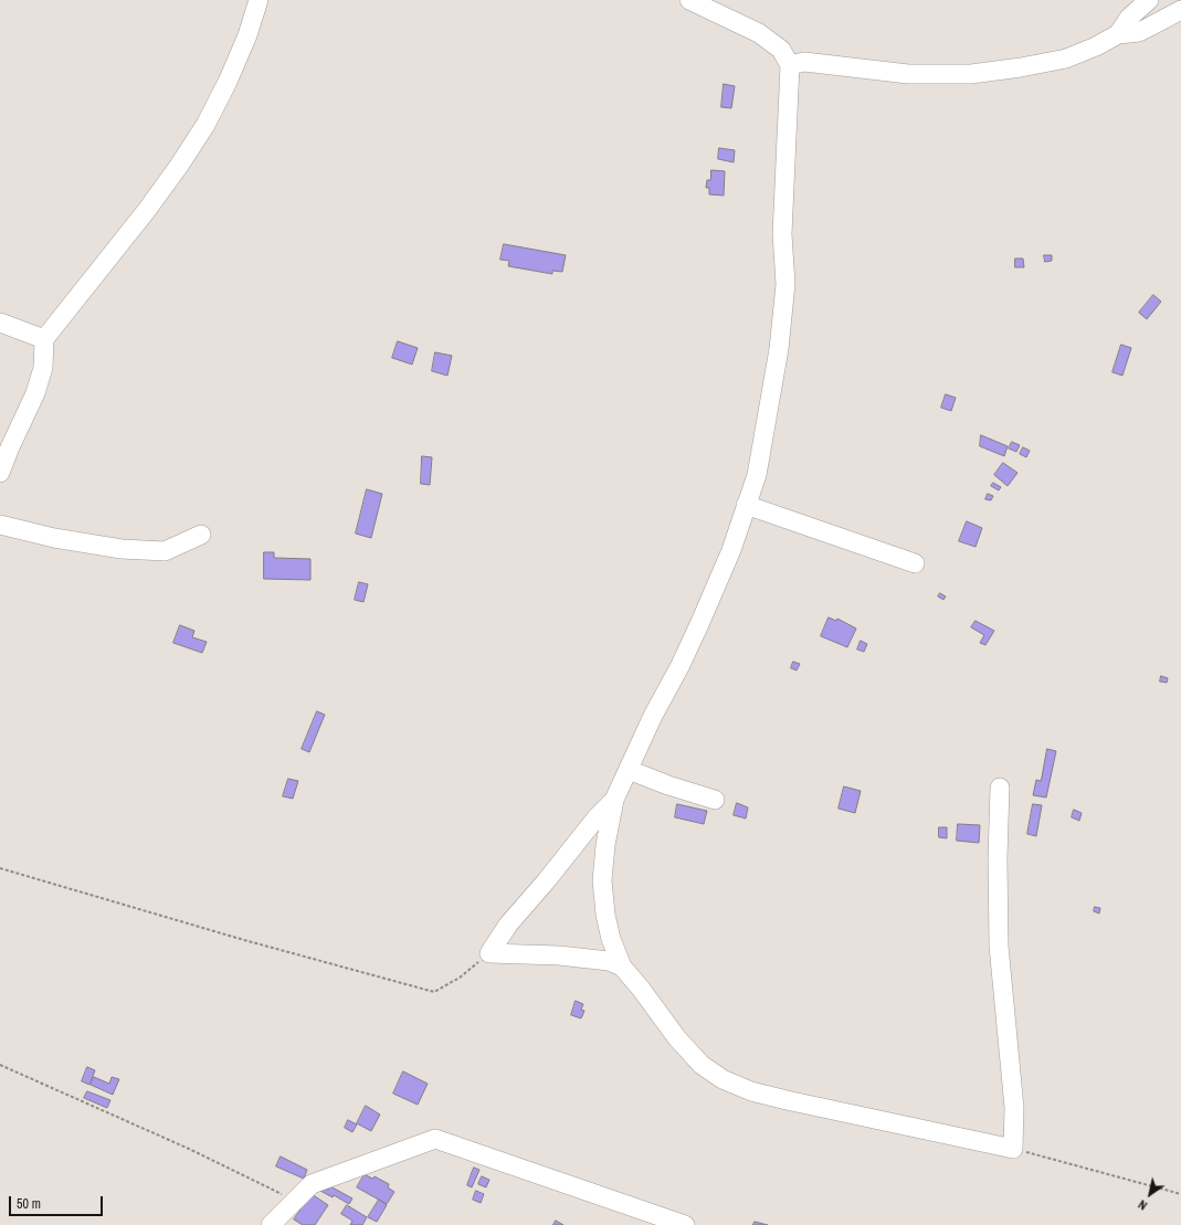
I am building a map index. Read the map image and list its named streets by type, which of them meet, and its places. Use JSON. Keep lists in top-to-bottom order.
{
  "scale_bar": "50 m",
  "north": "bottom left"
}
